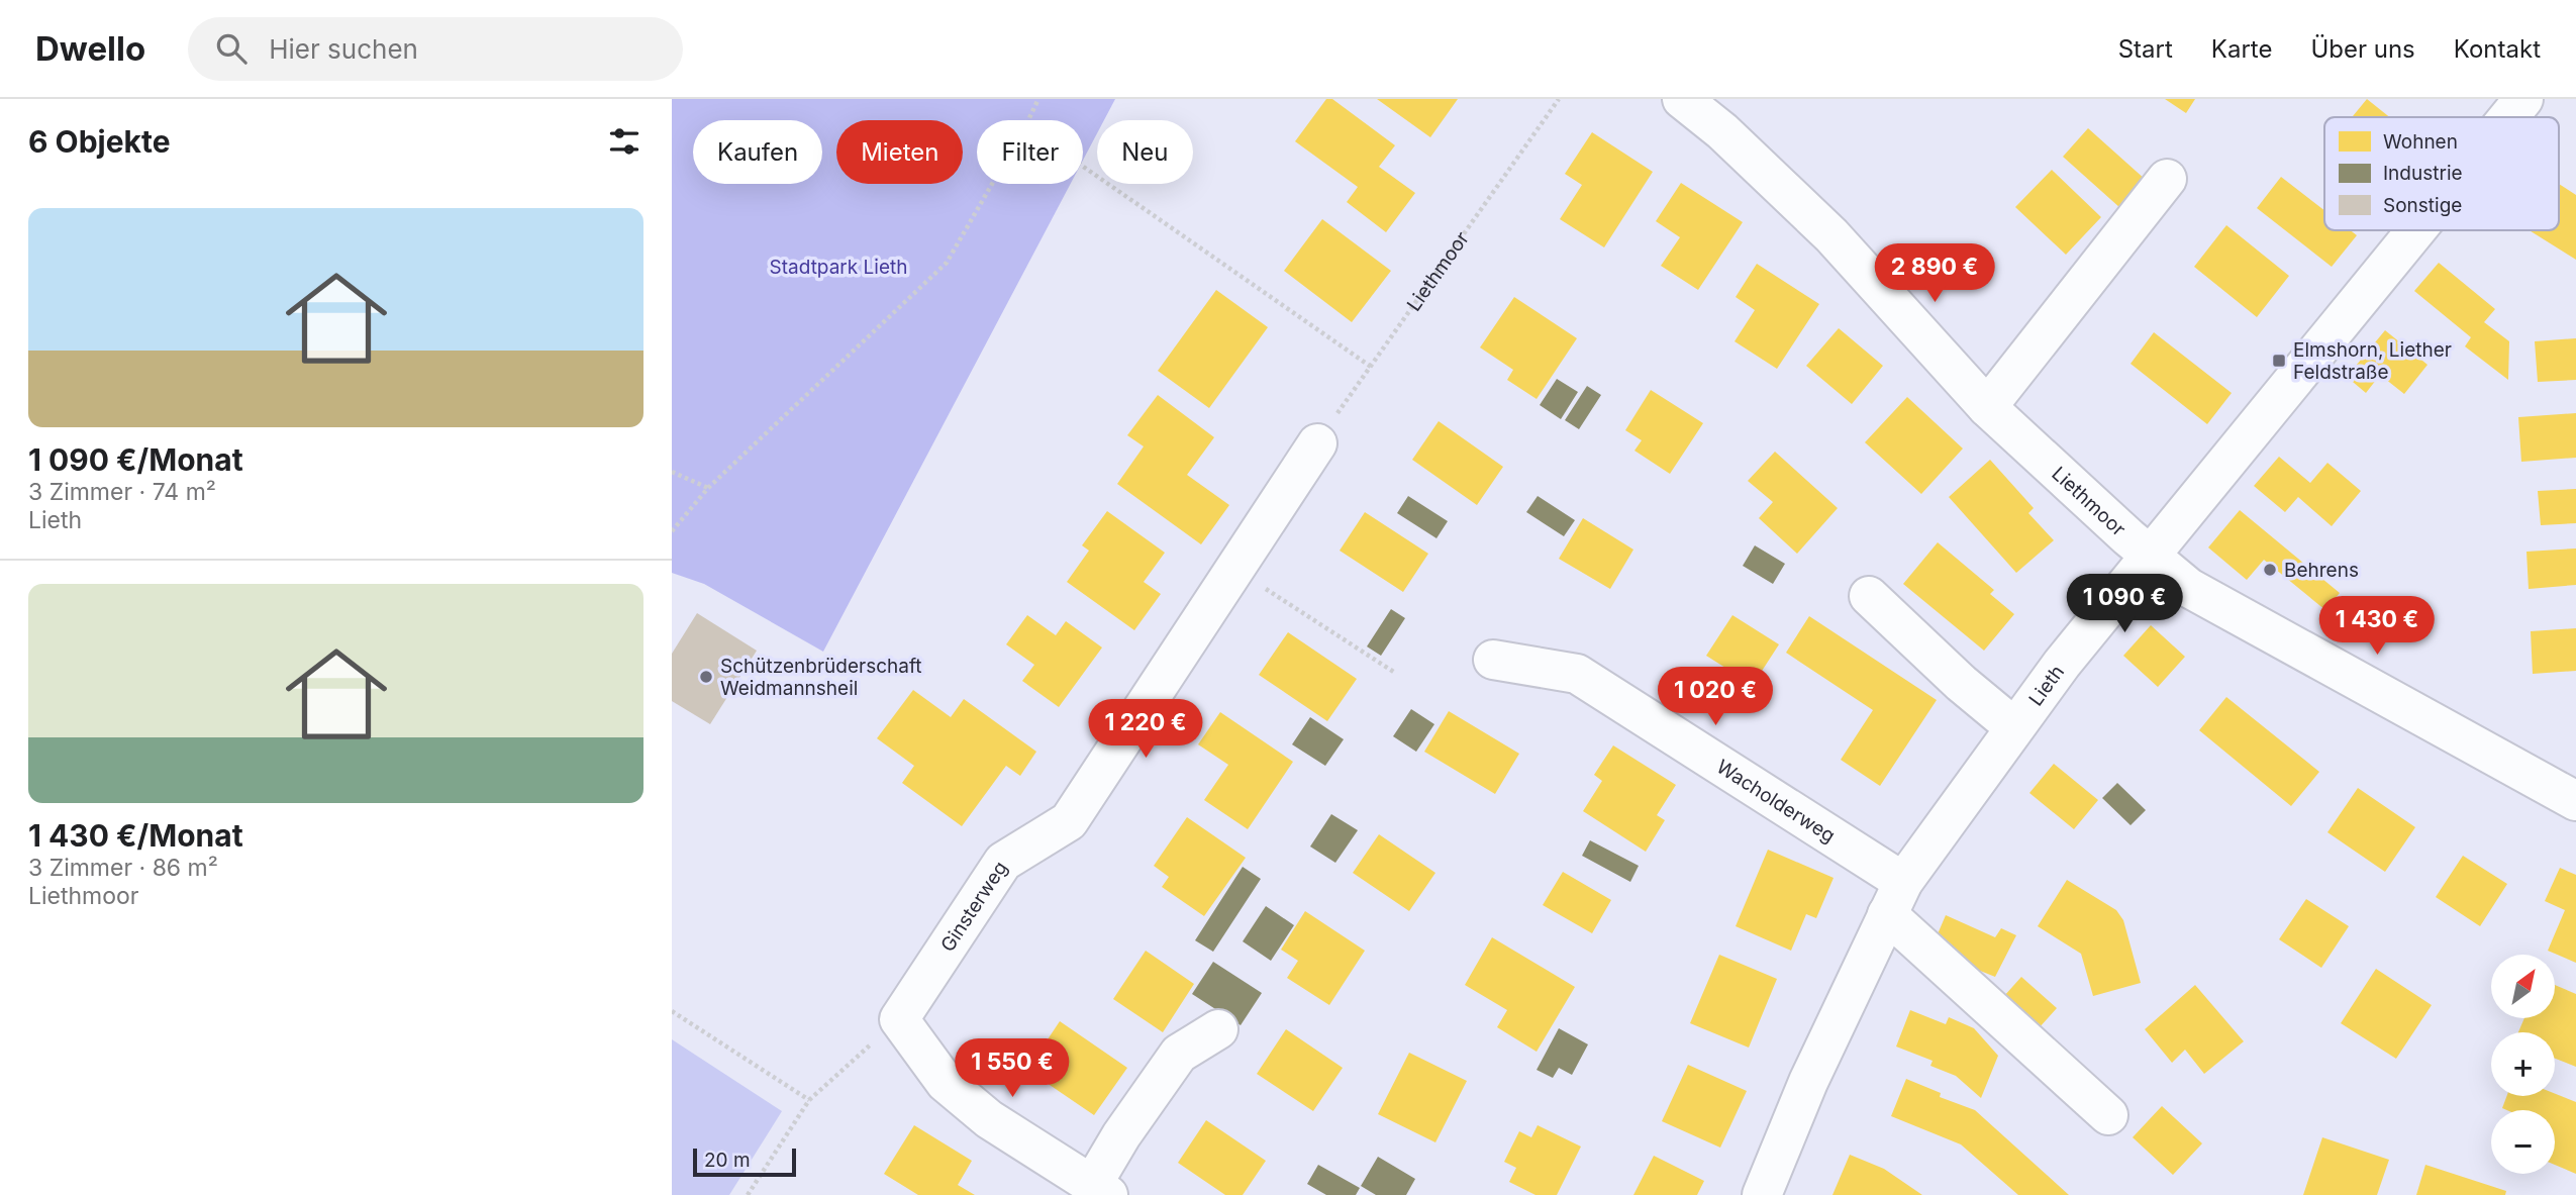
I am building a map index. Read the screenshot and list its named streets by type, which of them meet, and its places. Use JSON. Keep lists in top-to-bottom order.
{
  "streets": {
    "street": [
      "Liethmoor",
      "Lieth",
      "Wacholderweg",
      "Ginsterweg"
    ]
  },
  "crossings": [
    ["Liethmoor", "Lieth"],
    ["Liethmoor", "Ginsterweg"],
    ["Lieth", "Wacholderweg"]
  ],
  "parks": ["Stadtpark Lieth"],
  "places": {
    "transit": ["Elmshorn, Liether Feldstraße"],
    "other": ["Behrens", "Schützenbrüderschaft Weidmannsheil"]
  },
  "legend": ["Wohnen", "Industrie", "Sonstige"],
  "scale_bar": "20 m",
  "north": "top right",
  "page": {
    "header": "Dwello",
    "search": "Hier suchen",
    "nav": [
      "Start",
      "Karte",
      "Über uns",
      "Kontakt"
    ],
    "heading": "6 Objekte",
    "chip": [
      "Kaufen",
      "Mieten",
      "Filter",
      "Neu"
    ],
    "list": [
      {
        "name": "1 090 €/Monat",
        "note": "3 Zimmer · 74 m² · Lieth"
      },
      {
        "name": "1 430 €/Monat",
        "note": "3 Zimmer · 86 m² · Liethmoor"
      }
    ],
    "price": [
      "2 890 €",
      "1 090 €",
      "1 430 €",
      "1 020 €",
      "1 220 €",
      "1 550 €"
    ],
    "map_buttons": ["+", "−"],
    "scale": "20 m"
  }
}
